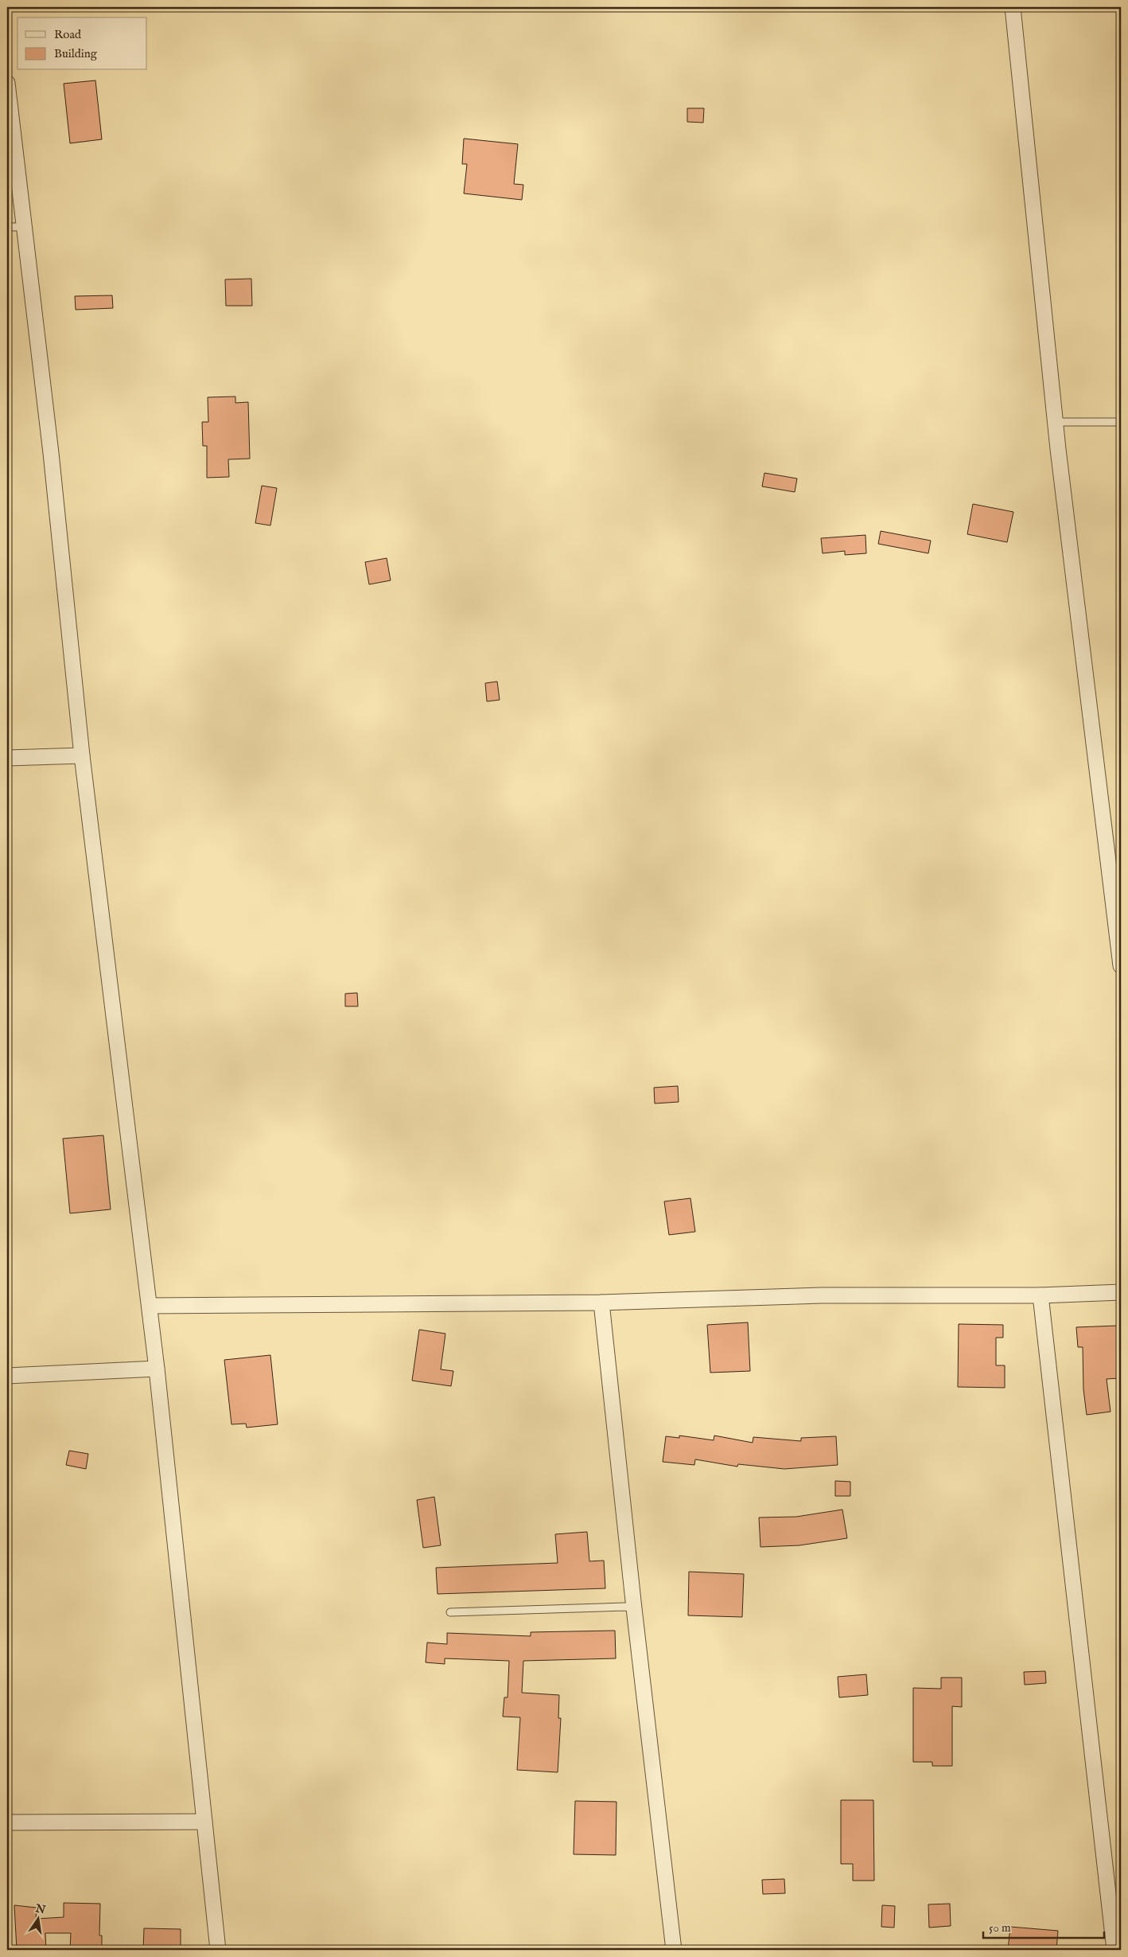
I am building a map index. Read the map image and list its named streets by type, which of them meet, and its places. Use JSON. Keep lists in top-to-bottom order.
{
  "legend": ["Road", "Building"],
  "scale_bar": "50 m",
  "north": "top"
}
